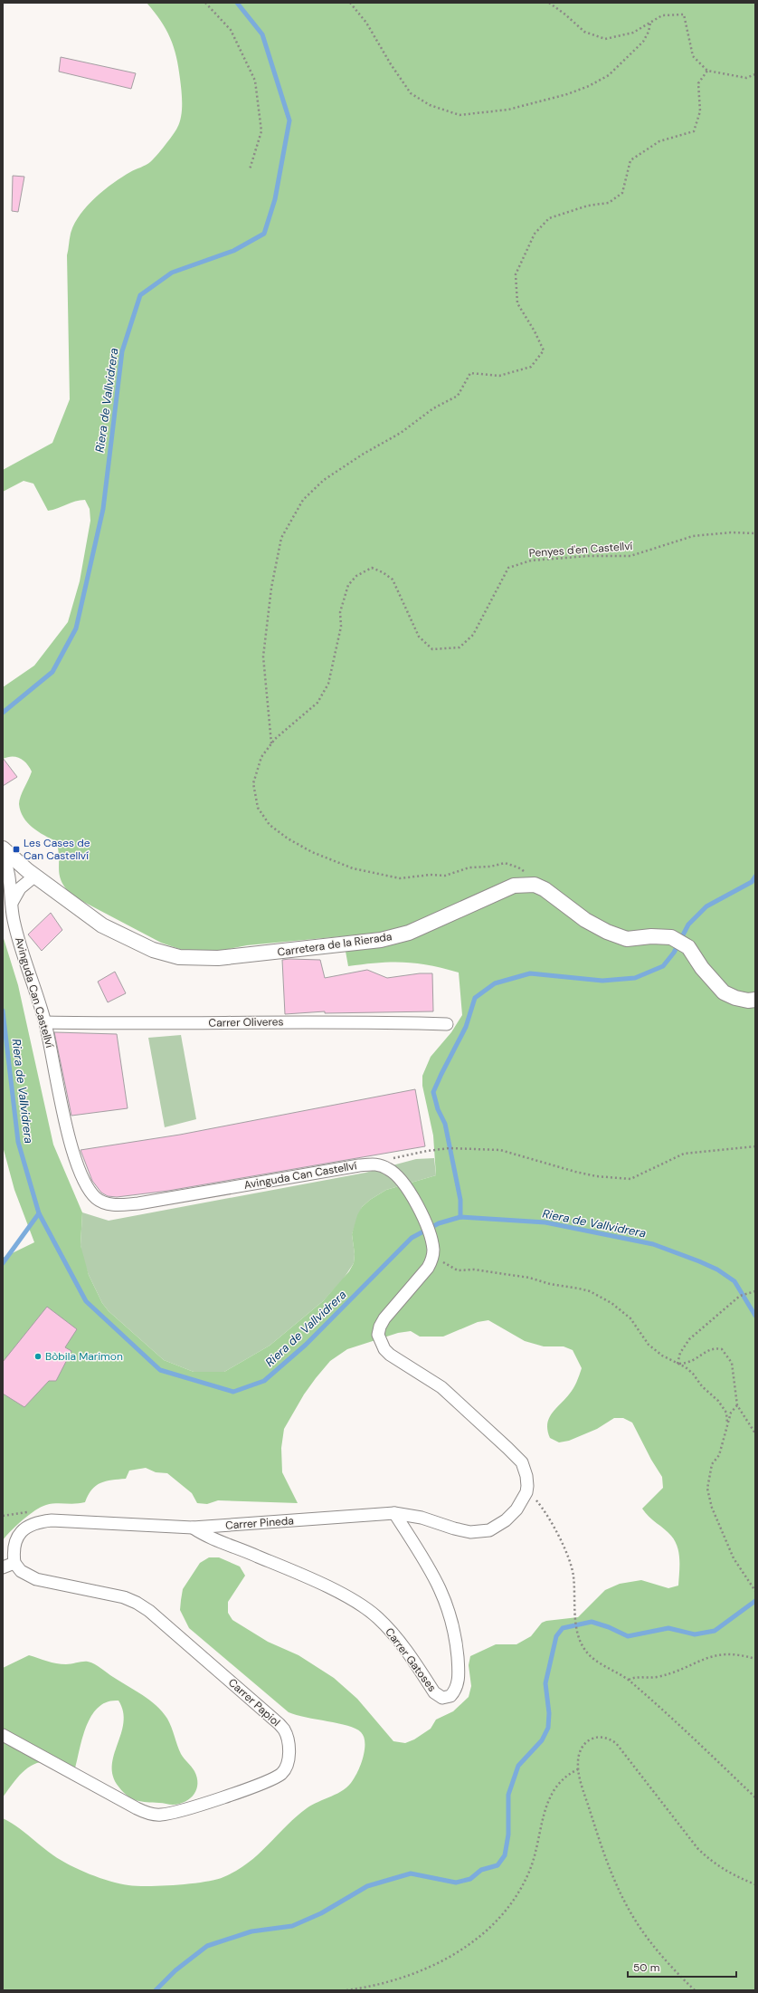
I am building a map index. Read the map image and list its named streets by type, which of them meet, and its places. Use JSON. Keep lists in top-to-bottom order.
{
  "streets": {
    "street": [
      "Carretera de la Rierada",
      "Avinguda Can Castellví",
      "Carrer Oliveres",
      "Carrer Pineda",
      "Carrer Gatoses",
      "Carrer Papiol"
    ],
    "path": ["Penyes d'en Castellví"]
  },
  "crossings": [
    ["Penyes d'en Castellví", "Carretera de la Rierada"],
    ["Avinguda Can Castellví", "Carrer Oliveres"],
    ["Carrer Pineda", "Carrer Gatoses"],
    ["Carrer Pineda", "Carrer Papiol"]
  ],
  "water": ["Riera de Vallvidrera"],
  "places": {
    "transit": ["Les Cases de Can Castellví"],
    "other": ["Bòbila Marimon"]
  },
  "scale_bar": "50 m"
}
